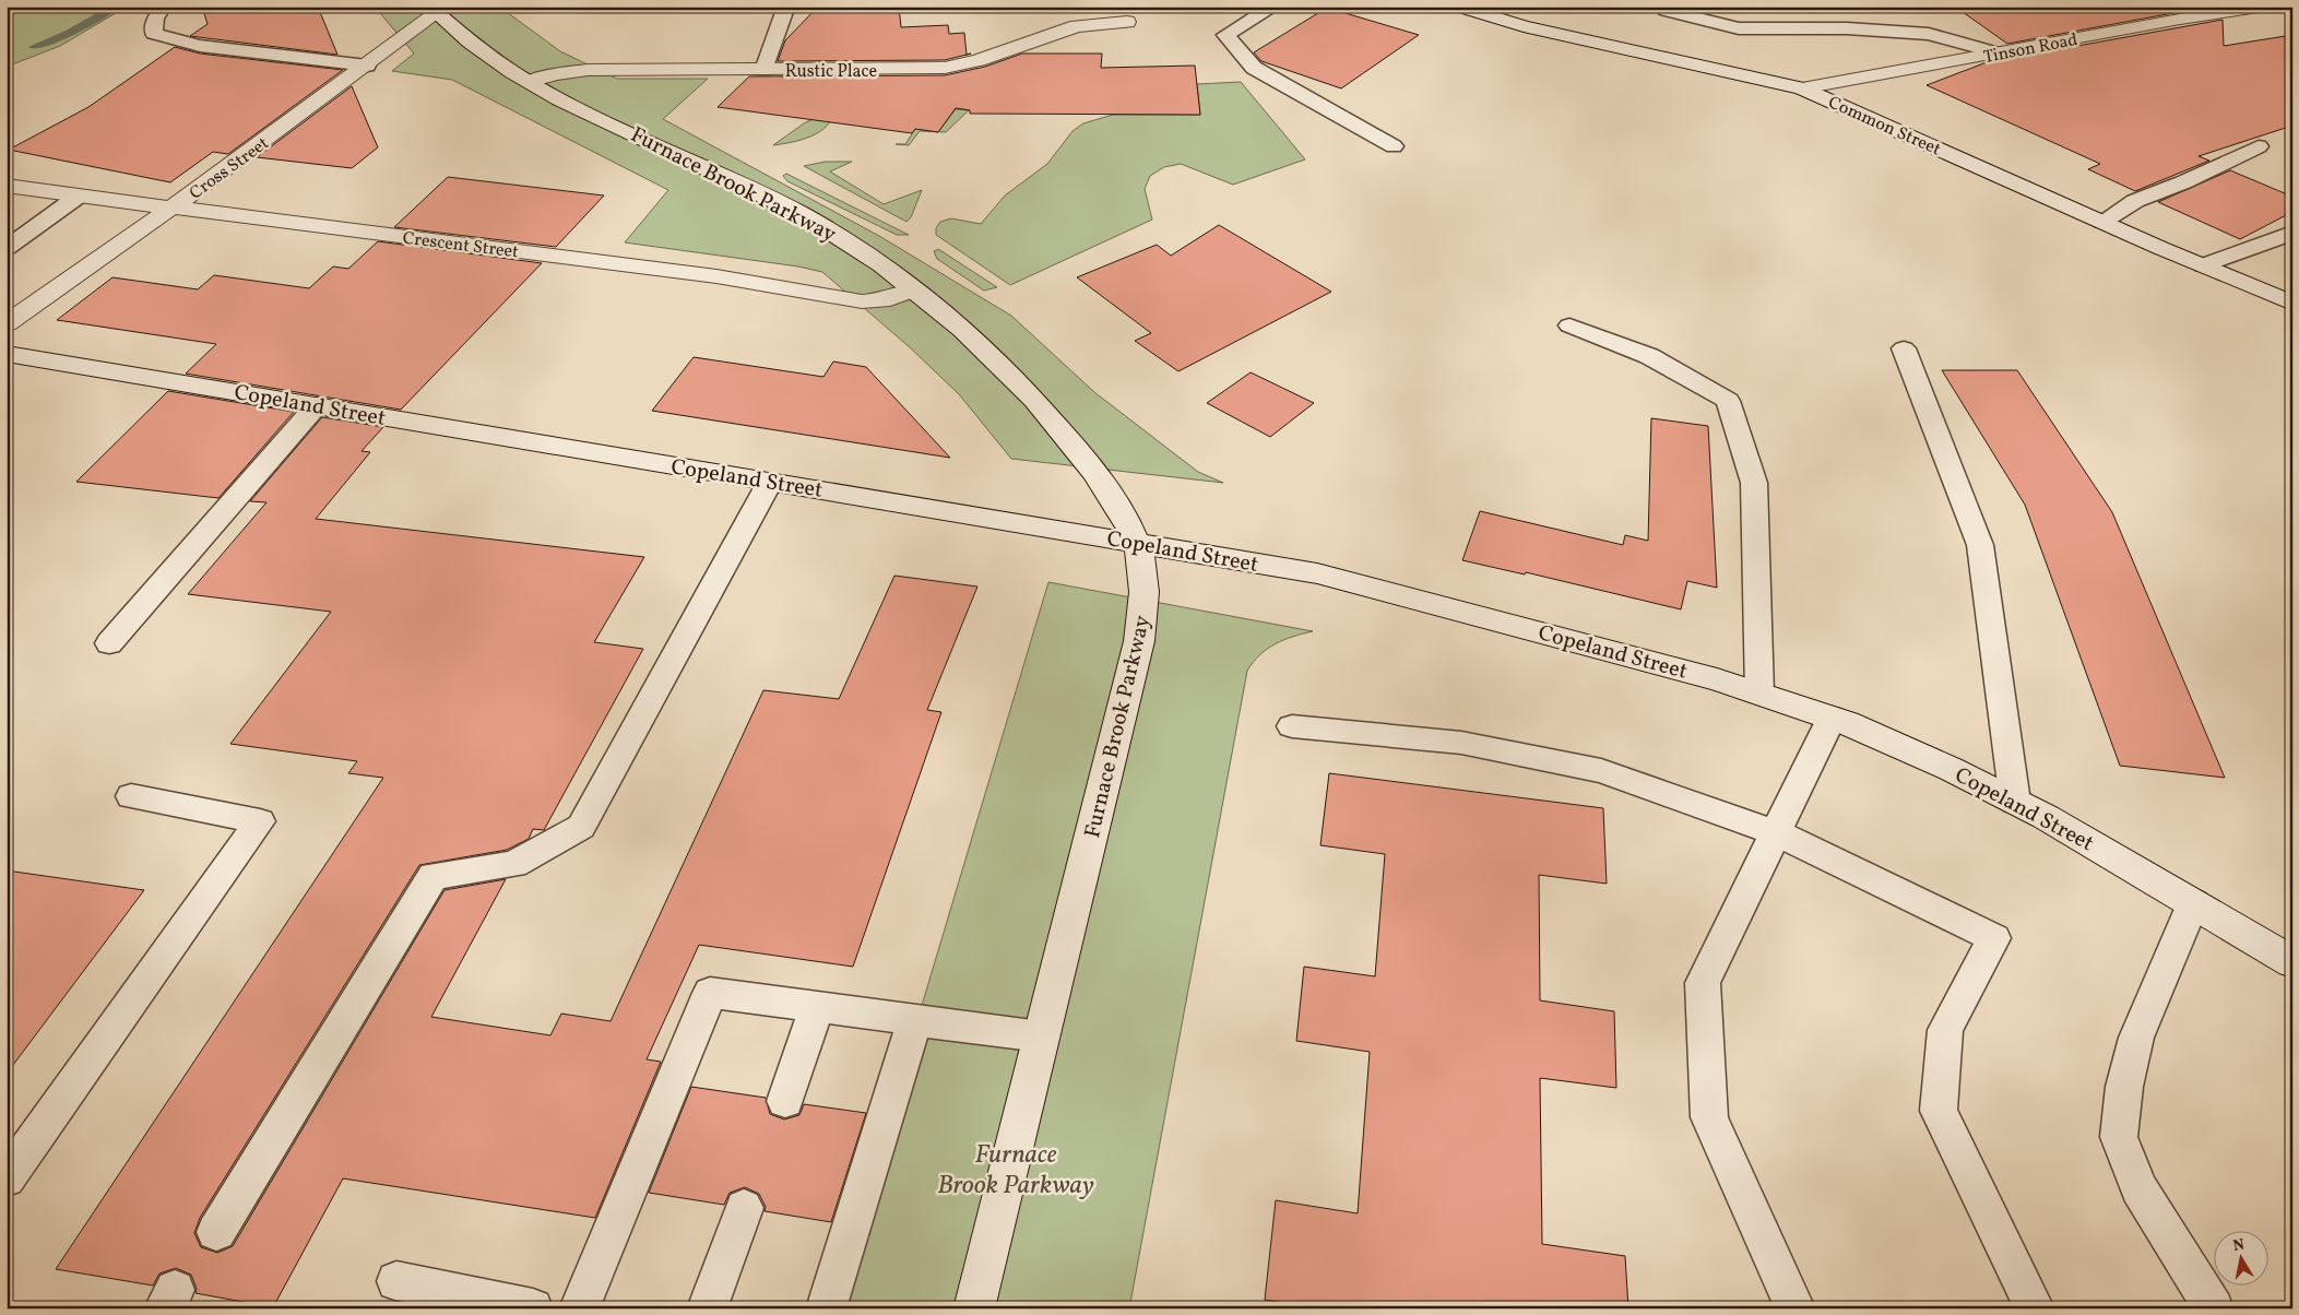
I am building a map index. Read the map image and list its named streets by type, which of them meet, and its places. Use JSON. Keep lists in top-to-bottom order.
{
  "streets": {
    "street": [
      "Tinson Road",
      "Rustic Place",
      "Common Street",
      "Cross Street",
      "Furnace Brook Parkway",
      "Crescent Street",
      "Copeland Street"
    ]
  },
  "crossings": [
    ["Tinson Road", "Common Street"],
    ["Rustic Place", "Furnace Brook Parkway"],
    ["Cross Street", "Furnace Brook Parkway"],
    ["Cross Street", "Crescent Street"],
    ["Furnace Brook Parkway", "Crescent Street"],
    ["Furnace Brook Parkway", "Copeland Street"]
  ],
  "parks": ["Furnace Brook Parkway"],
  "north": "top"
}
